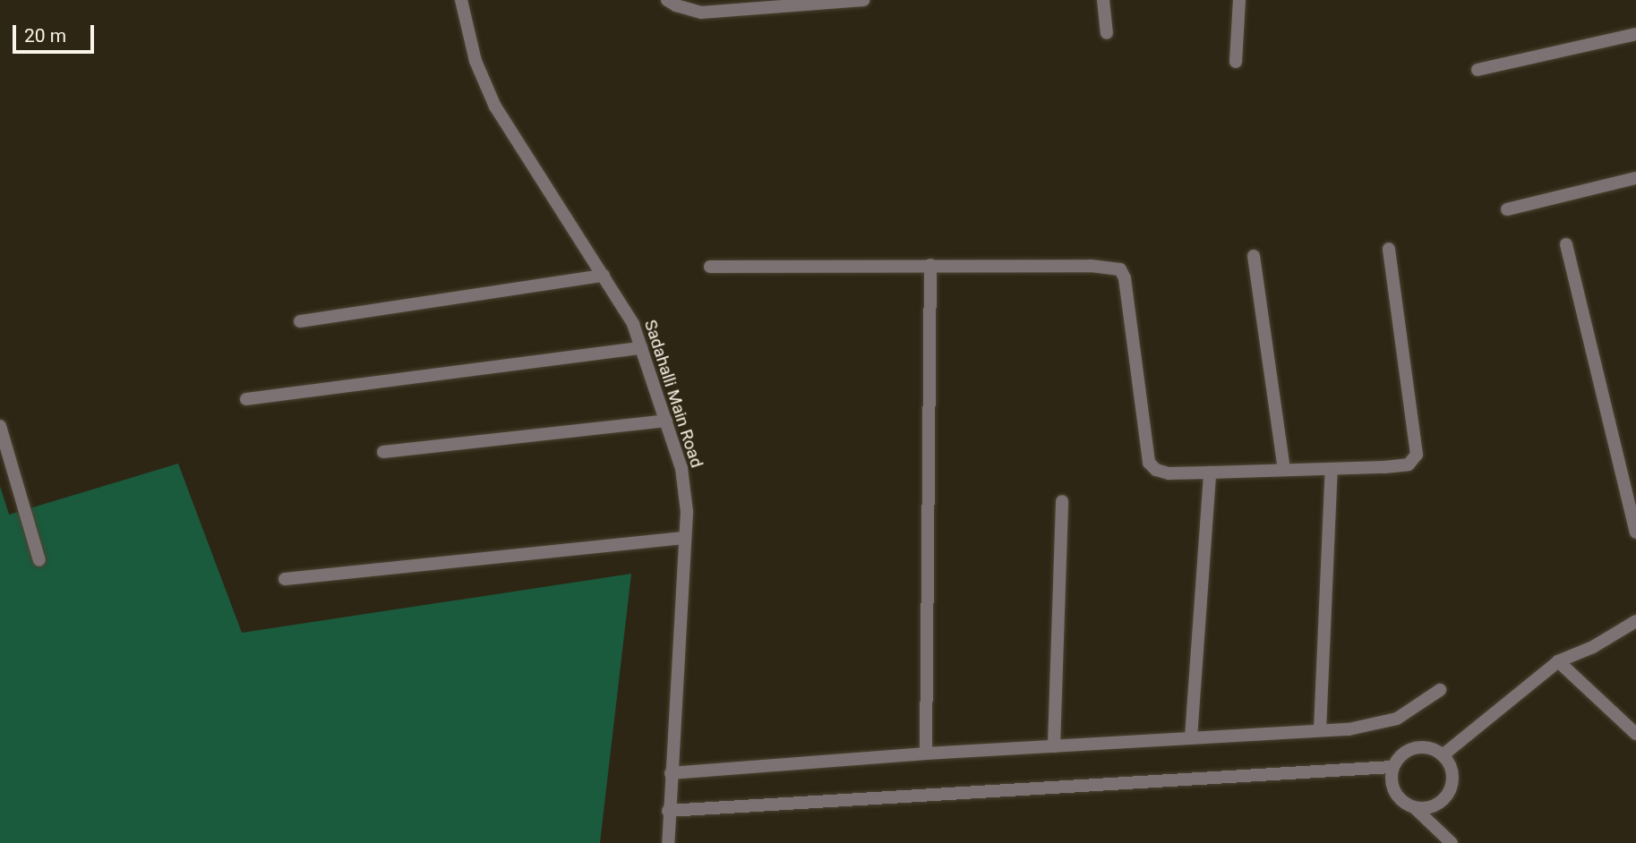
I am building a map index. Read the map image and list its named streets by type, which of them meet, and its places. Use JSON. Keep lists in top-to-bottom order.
{
  "streets": {
    "street": ["Sadahalli Main Road"]
  },
  "scale_bar": "20 m"
}
